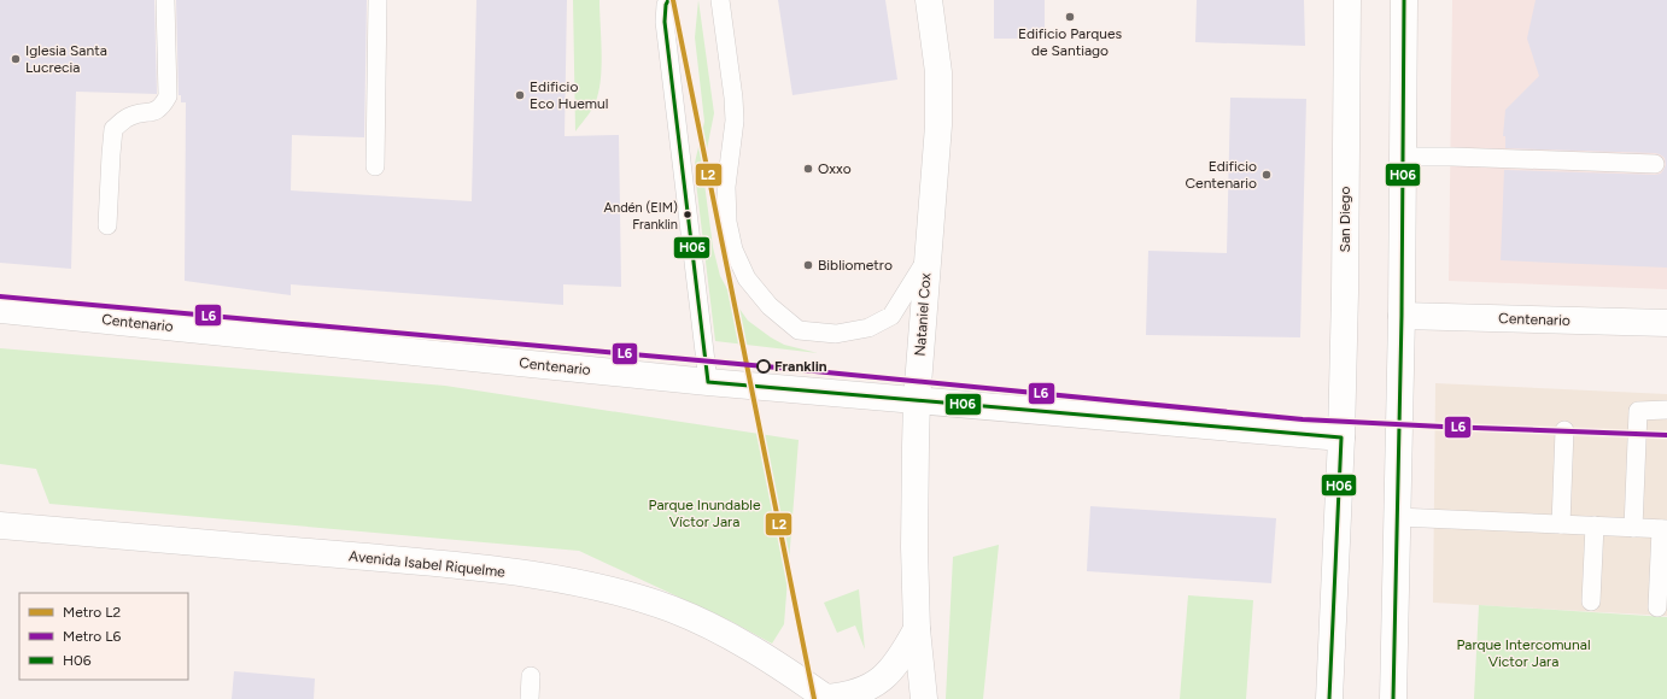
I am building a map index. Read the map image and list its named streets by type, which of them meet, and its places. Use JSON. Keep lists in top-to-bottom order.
{
  "streets": {
    "street": [
      "San Diego",
      "Nataniel Cox",
      "Centenario",
      "Avenida Isabel Riquelme"
    ]
  },
  "crossings": [
    ["San Diego", "Centenario"],
    ["Nataniel Cox", "Centenario"]
  ],
  "parks": ["Parque Inundable Víctor Jara", "Parque Intercomunal Victor Jara"],
  "places": [
    "Edificio Parques de Santiago",
    "Iglesia Santa Lucrecia",
    "Edificio Eco Huemul",
    "Oxxo",
    "Edificio Centenario",
    "Andén (EIM) Franklin",
    "Bibliometro",
    "Franklin"
  ],
  "lines": ["metro line L2", "transit line H06", "metro line L6"],
  "legend": ["Metro L2", "Metro L6", "H06"]
}
